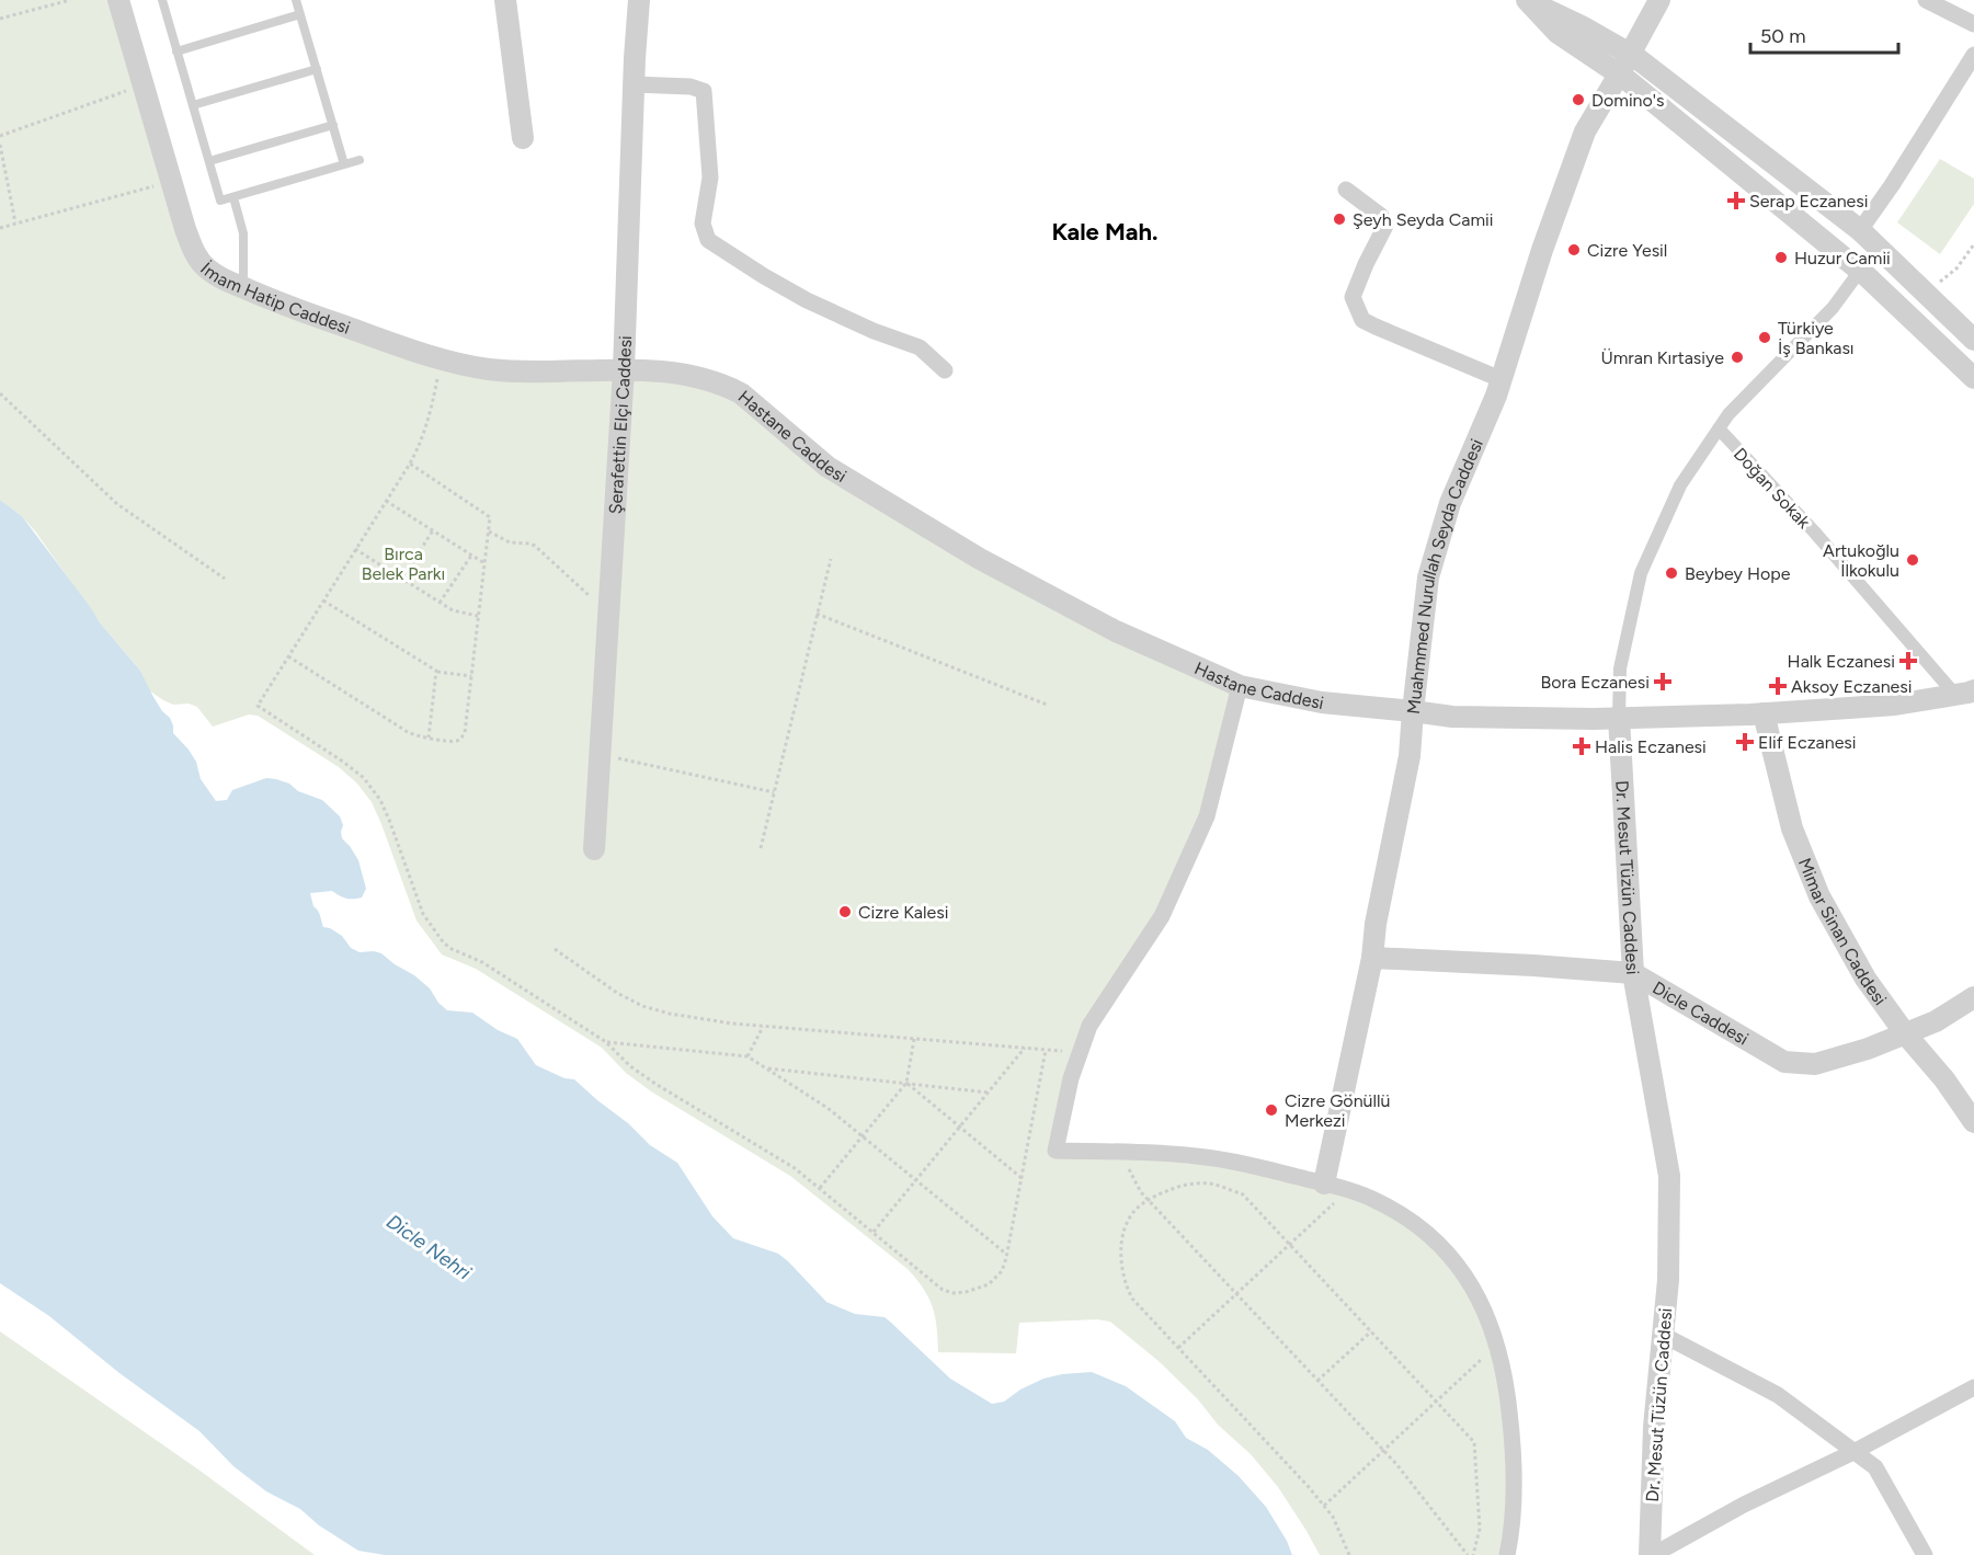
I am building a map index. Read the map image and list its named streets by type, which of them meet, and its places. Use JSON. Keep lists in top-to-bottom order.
{
  "streets": {
    "street": [
      "İmam Hatip Caddesi",
      "Şerafettin Elçi Caddesi",
      "Hastane Caddesi",
      "Doğan Sokak",
      "Muahmmed Nurullah Seyda Caddesi",
      "Dr. Mesut Tüzün Caddesi",
      "Mimar Sinan Caddesi",
      "Dicle Caddesi"
    ]
  },
  "crossings": [
    ["İmam Hatip Caddesi", "Şerafettin Elçi Caddesi"],
    ["İmam Hatip Caddesi", "Hastane Caddesi"],
    ["Şerafettin Elçi Caddesi", "Hastane Caddesi"],
    ["Hastane Caddesi", "Doğan Sokak"],
    ["Hastane Caddesi", "Muahmmed Nurullah Seyda Caddesi"],
    ["Hastane Caddesi", "Dr. Mesut Tüzün Caddesi"],
    ["Hastane Caddesi", "Mimar Sinan Caddesi"],
    ["Doğan Sokak", "Dr. Mesut Tüzün Caddesi"],
    ["Muahmmed Nurullah Seyda Caddesi", "Dicle Caddesi"],
    ["Dr. Mesut Tüzün Caddesi", "Dicle Caddesi"],
    ["Mimar Sinan Caddesi", "Dicle Caddesi"]
  ],
  "districts": ["Kale Mah."],
  "water": ["Dicle Nehri"],
  "parks": ["Bırca Belek Parkı"],
  "places": {
    "other": [
      "Domino's",
      "Şeyh Seyda Camii",
      "Cizre Yesil",
      "Huzur Camii",
      "Türkiye İş Bankası",
      "Ümran Kırtasiye",
      "Artukoğlu İlkokulu",
      "Beybey Hope",
      "Cizre Kalesi",
      "Cizre Gönüllü Merkezi"
    ],
    "health": [
      "Serap Eczanesi",
      "Halk Eczanesi",
      "Bora Eczanesi",
      "Aksoy Eczanesi",
      "Elif Eczanesi",
      "Halis Eczanesi"
    ]
  },
  "scale_bar": "50 m"
}
